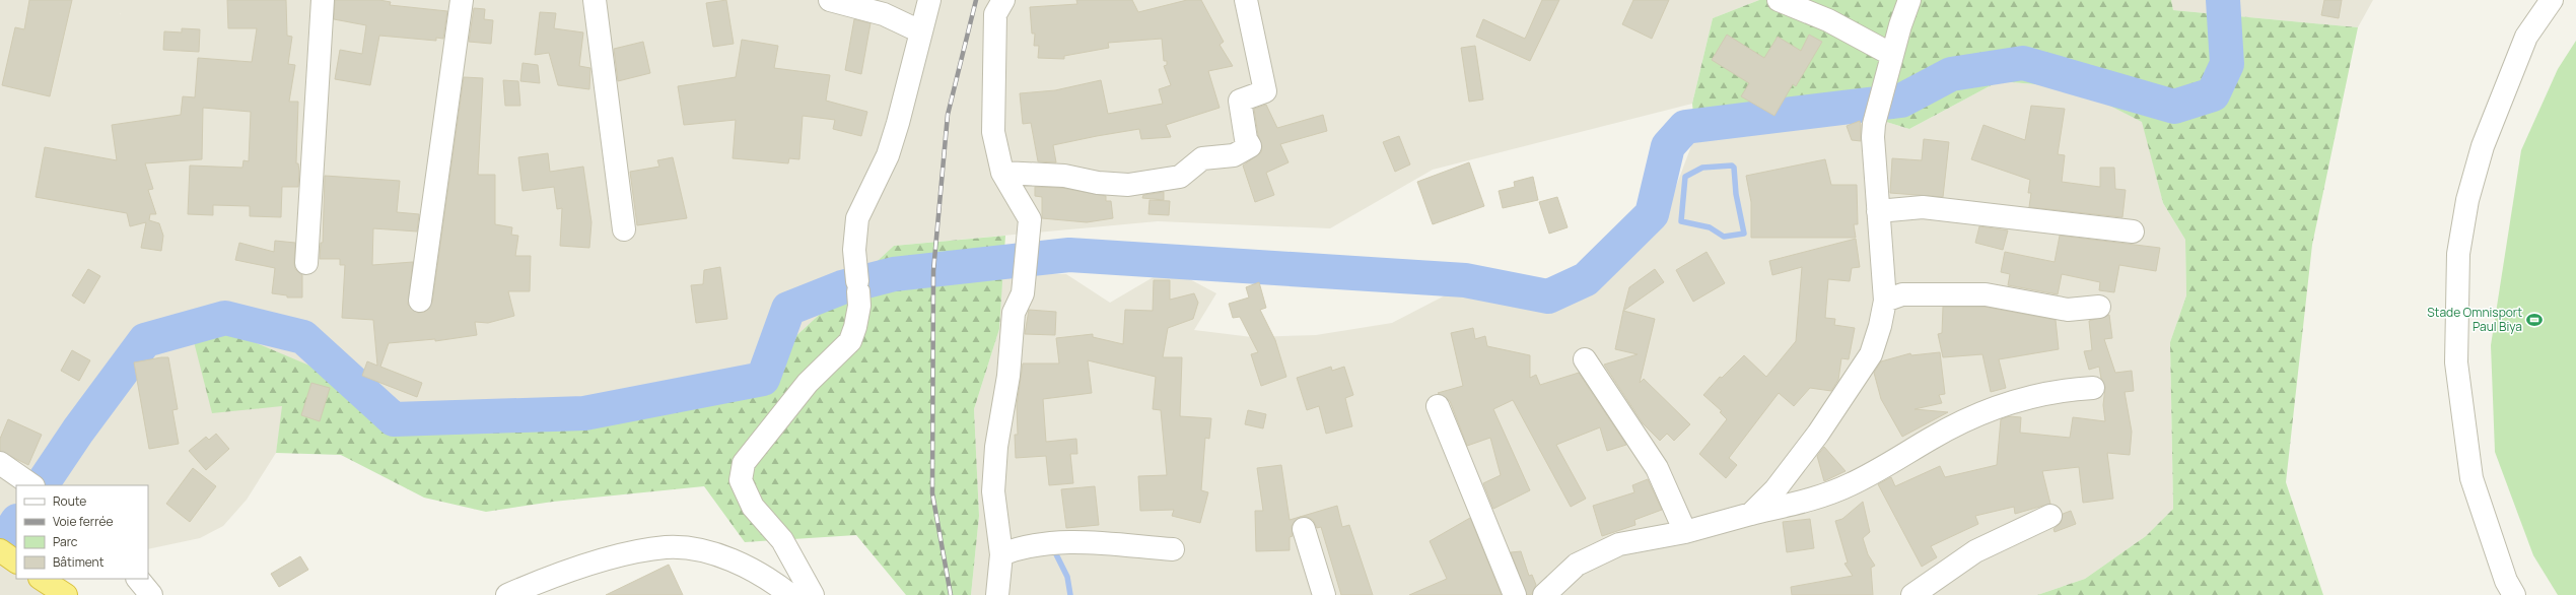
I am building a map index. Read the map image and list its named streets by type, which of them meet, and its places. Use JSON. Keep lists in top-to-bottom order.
{
  "places": {
    "sports": ["Stade Omnisport Paul Biya"]
  },
  "legend": [
    "Route",
    "Voie ferrée",
    "Parc",
    "Bâtiment"
  ]
}
